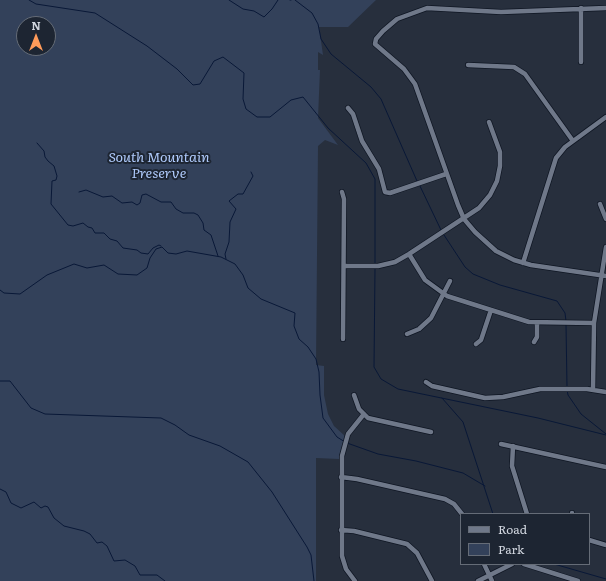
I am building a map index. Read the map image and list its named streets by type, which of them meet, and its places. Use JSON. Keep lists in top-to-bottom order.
{
  "parks": ["South Mountain Preserve"],
  "legend": ["Road", "Park"],
  "north": "top"
}
